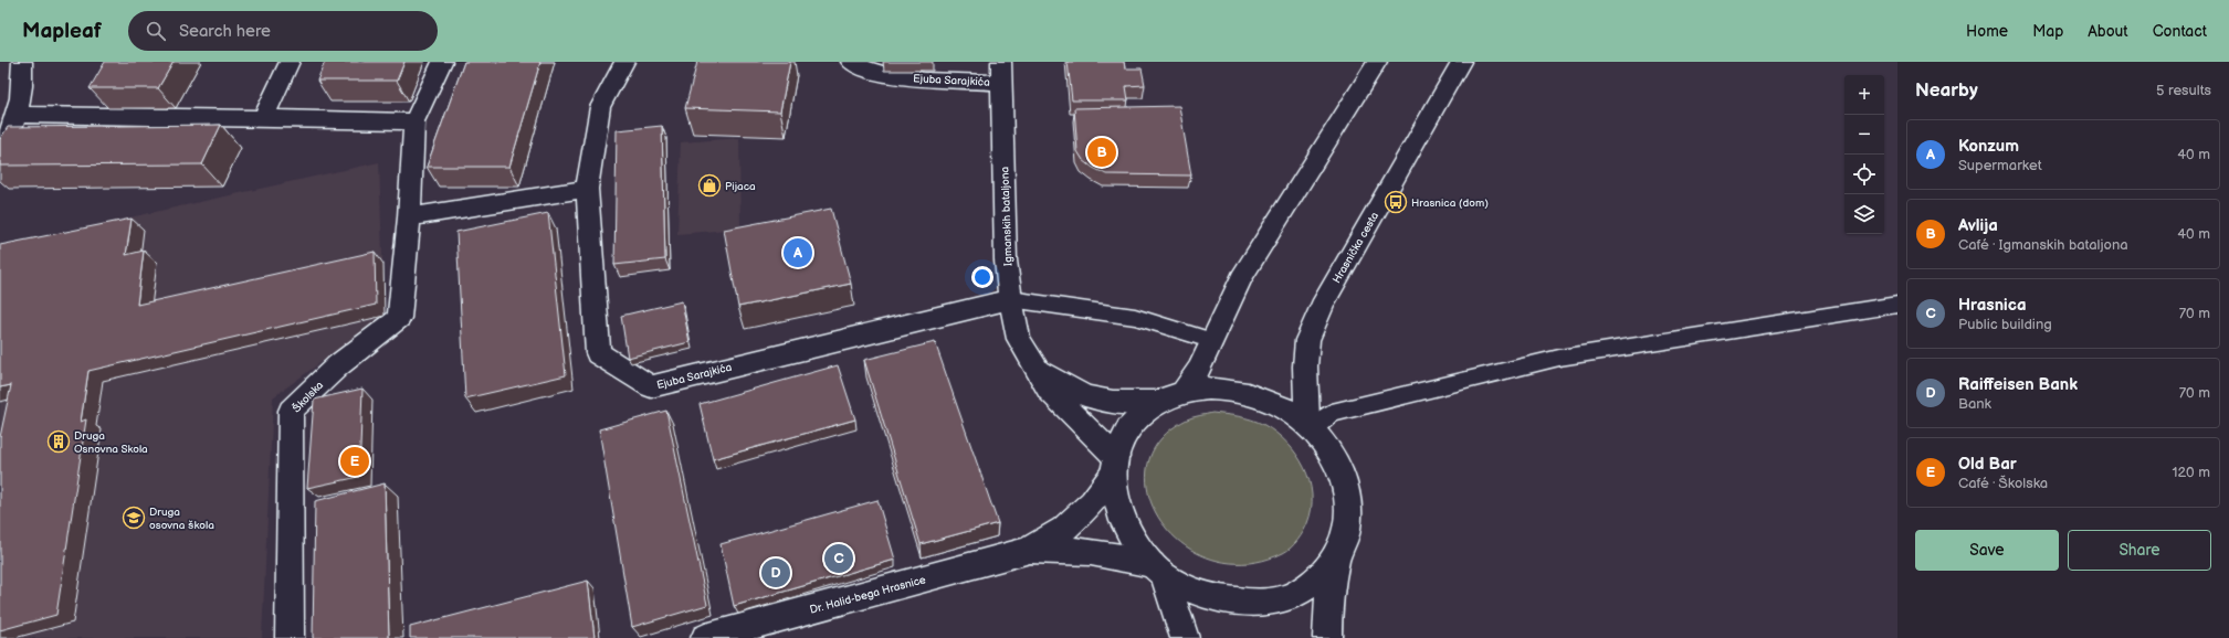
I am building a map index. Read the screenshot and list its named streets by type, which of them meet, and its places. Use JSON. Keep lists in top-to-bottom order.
{
  "streets": {
    "street": [
      "Ejuba Sarajkića",
      "Igmanskih bataljona",
      "Hrasnička cesta",
      "Školska",
      "Dr. Halid-bega Hrasnice"
    ]
  },
  "crossings": [
    ["Ejuba Sarajkića", "Igmanskih bataljona"]
  ],
  "places": {
    "shop": ["Pijaca"],
    "bus stop": ["Hrasnica (dom)"],
    "building": ["Druga Osnovna Skola"],
    "school or university": ["Druga osovna škola"]
  },
  "page": {
    "header": "Mapleaf",
    "search": "Search here",
    "nav": [
      "Home",
      "Map",
      "About",
      "Contact"
    ],
    "heading": ["Nearby", "5 results"],
    "map_buttons": ["+", "−"],
    "list": [
      {
        "mark": "A",
        "name": "Konzum",
        "note": "Supermarket",
        "value": "40 m"
      },
      {
        "mark": "B",
        "name": "Avlija",
        "note": "Café · Igmanskih bataljona",
        "value": "40 m"
      },
      {
        "mark": "C",
        "name": "Hrasnica",
        "note": "Public building",
        "value": "70 m"
      },
      {
        "mark": "D",
        "name": "Raiffeisen Bank",
        "note": "Bank",
        "value": "70 m"
      },
      {
        "mark": "E",
        "name": "Old Bar",
        "note": "Café · Školska",
        "value": "120 m"
      }
    ],
    "pins": [
      "B",
      "A",
      "E",
      "C",
      "D"
    ],
    "buttons": ["Save", "Share"]
  }
}
